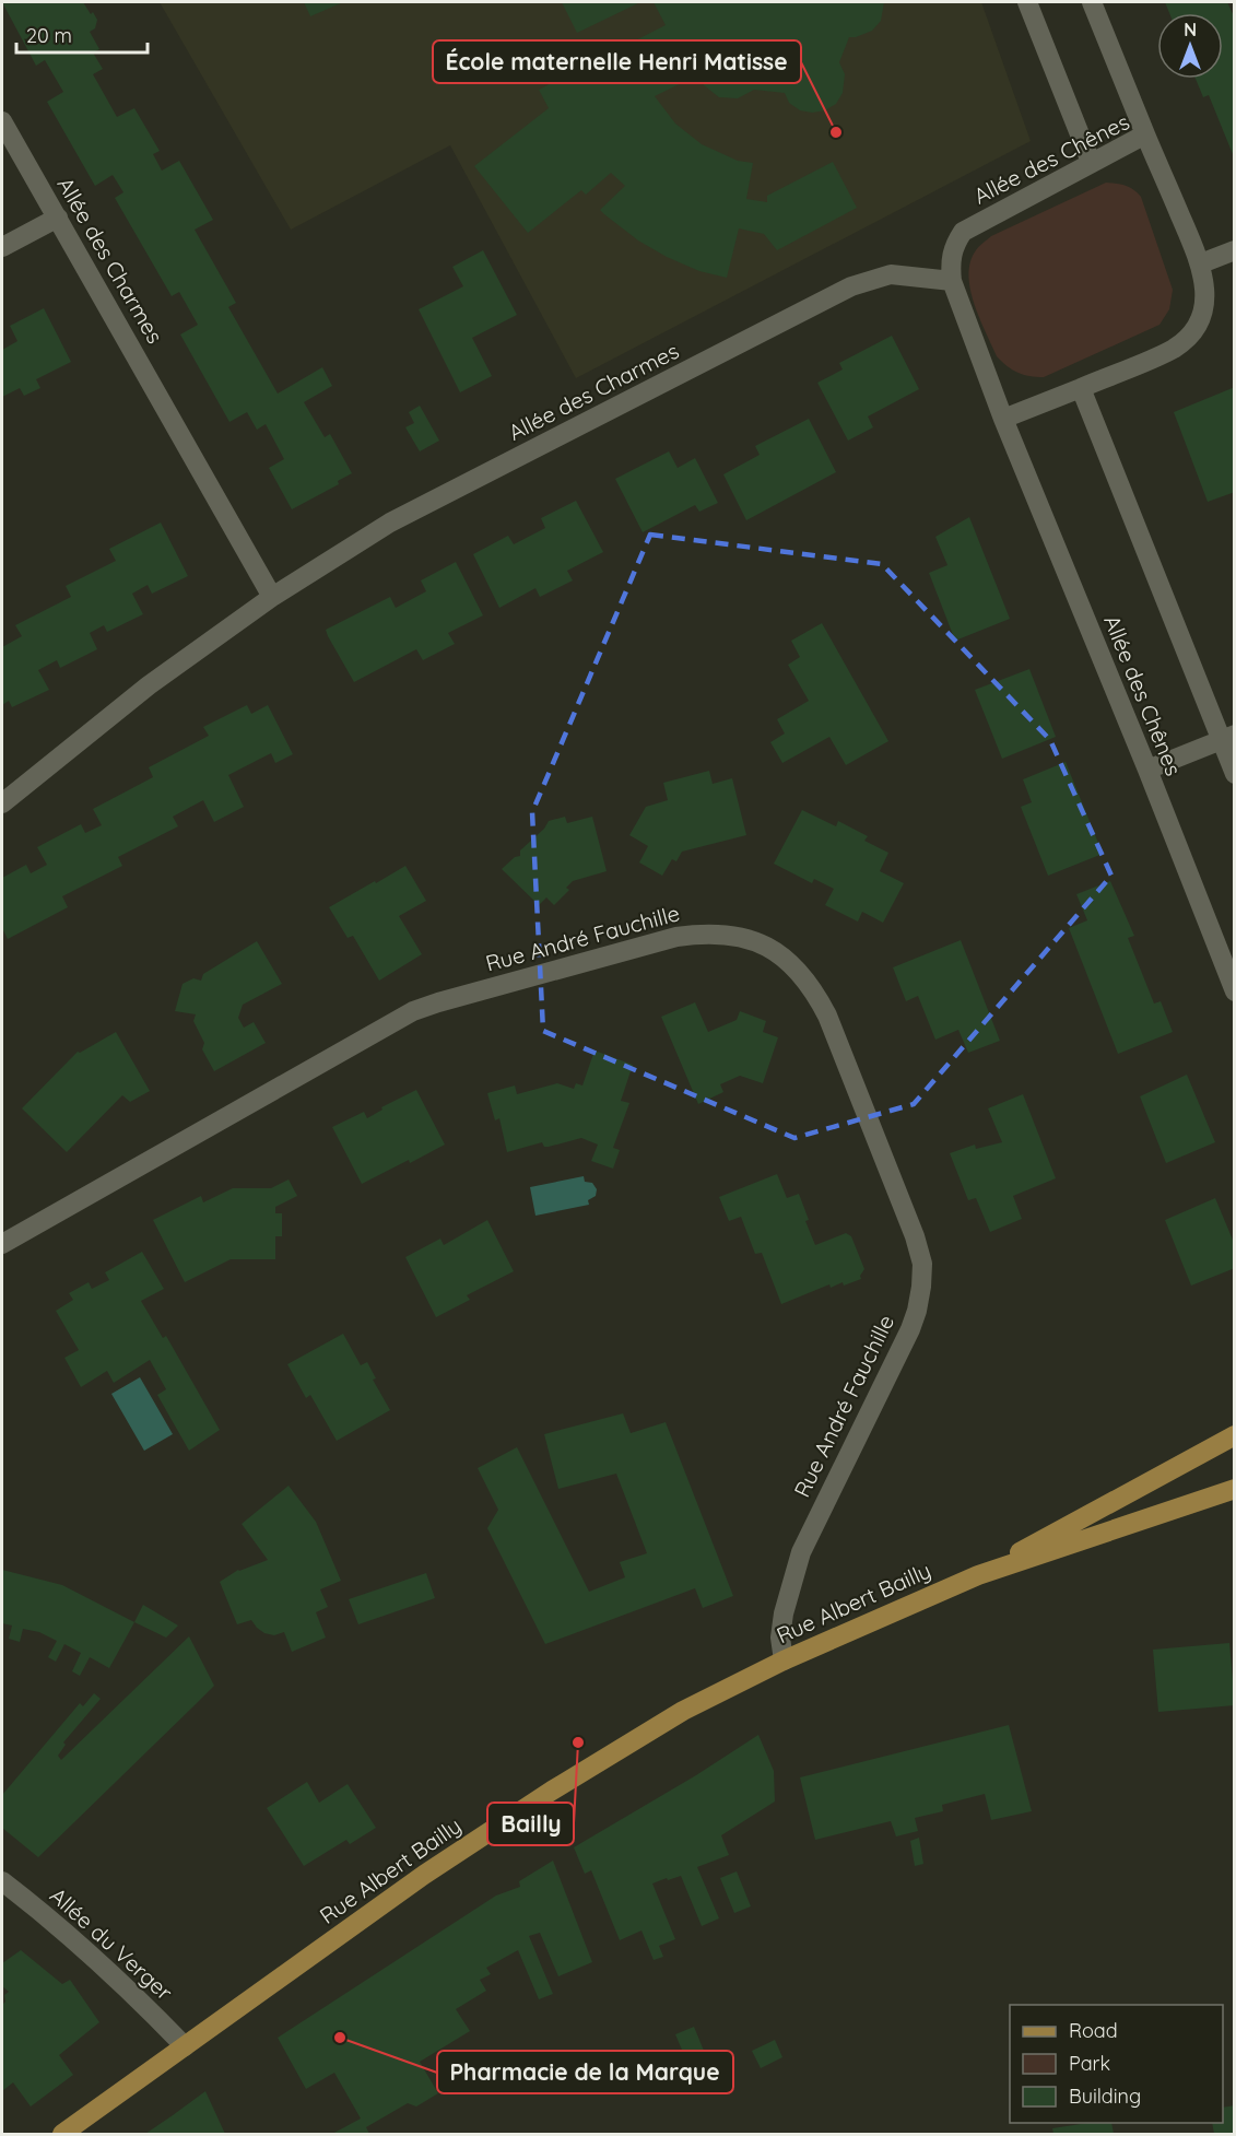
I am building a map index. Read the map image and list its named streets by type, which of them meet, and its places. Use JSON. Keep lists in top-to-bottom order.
{
  "streets": {
    "main road": ["Rue Albert Bailly"],
    "street": [
      "Allée des Chênes",
      "Allée des Charmes",
      "Rue André Fauchille",
      "Allée du Verger"
    ]
  },
  "crossings": [
    ["Allée des Chênes", "Allée des Charmes"],
    ["Rue André Fauchille", "Rue Albert Bailly"],
    ["Rue Albert Bailly", "Allée du Verger"]
  ],
  "places": ["École maternelle Henri Matisse", "Bailly", "Pharmacie de la Marque"],
  "legend": ["Road", "Park", "Building"],
  "scale_bar": "20 m",
  "north": "top"
}
